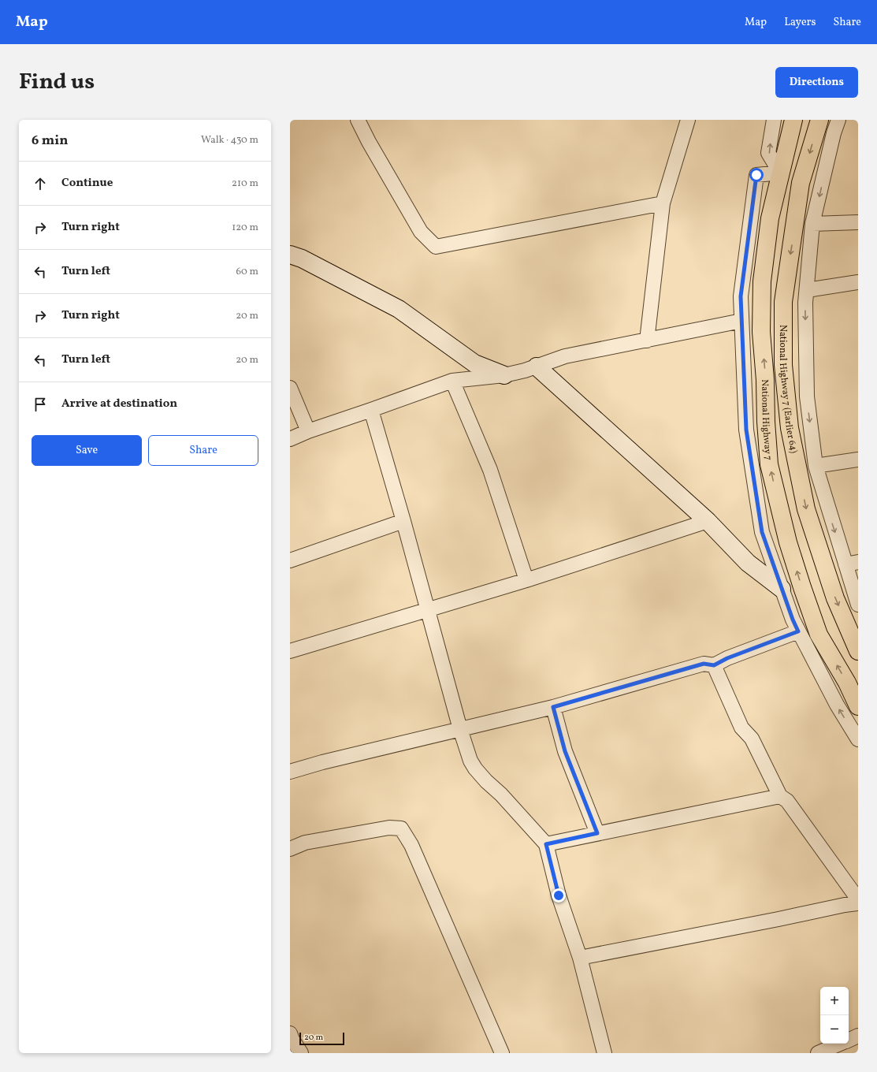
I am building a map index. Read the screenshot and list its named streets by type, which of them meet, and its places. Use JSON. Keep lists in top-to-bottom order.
{
  "streets": {
    "highway": ["National Highway 7 (Earlier 64)", "National Highway 7"]
  },
  "one_way": ["National Highway 7 (Earlier 64)", "National Highway 7"],
  "scale_bar": "20 m",
  "page": {
    "header": "Map",
    "nav": ["Map", "Layers", "Share"],
    "title": "Find us",
    "buttons": [
      "Directions",
      ["Save", "Share"]
    ],
    "heading": ["6 min", "Walk · 430 m"],
    "list": [
      ["Continue", "210 m"],
      ["Turn right", "120 m"],
      ["Turn left", "60 m"],
      ["Turn right", "20 m"],
      ["Turn left", "20 m"],
      "Arrive at destination"
    ],
    "map_buttons": ["+", "−"],
    "scale": "20 m"
  }
}
